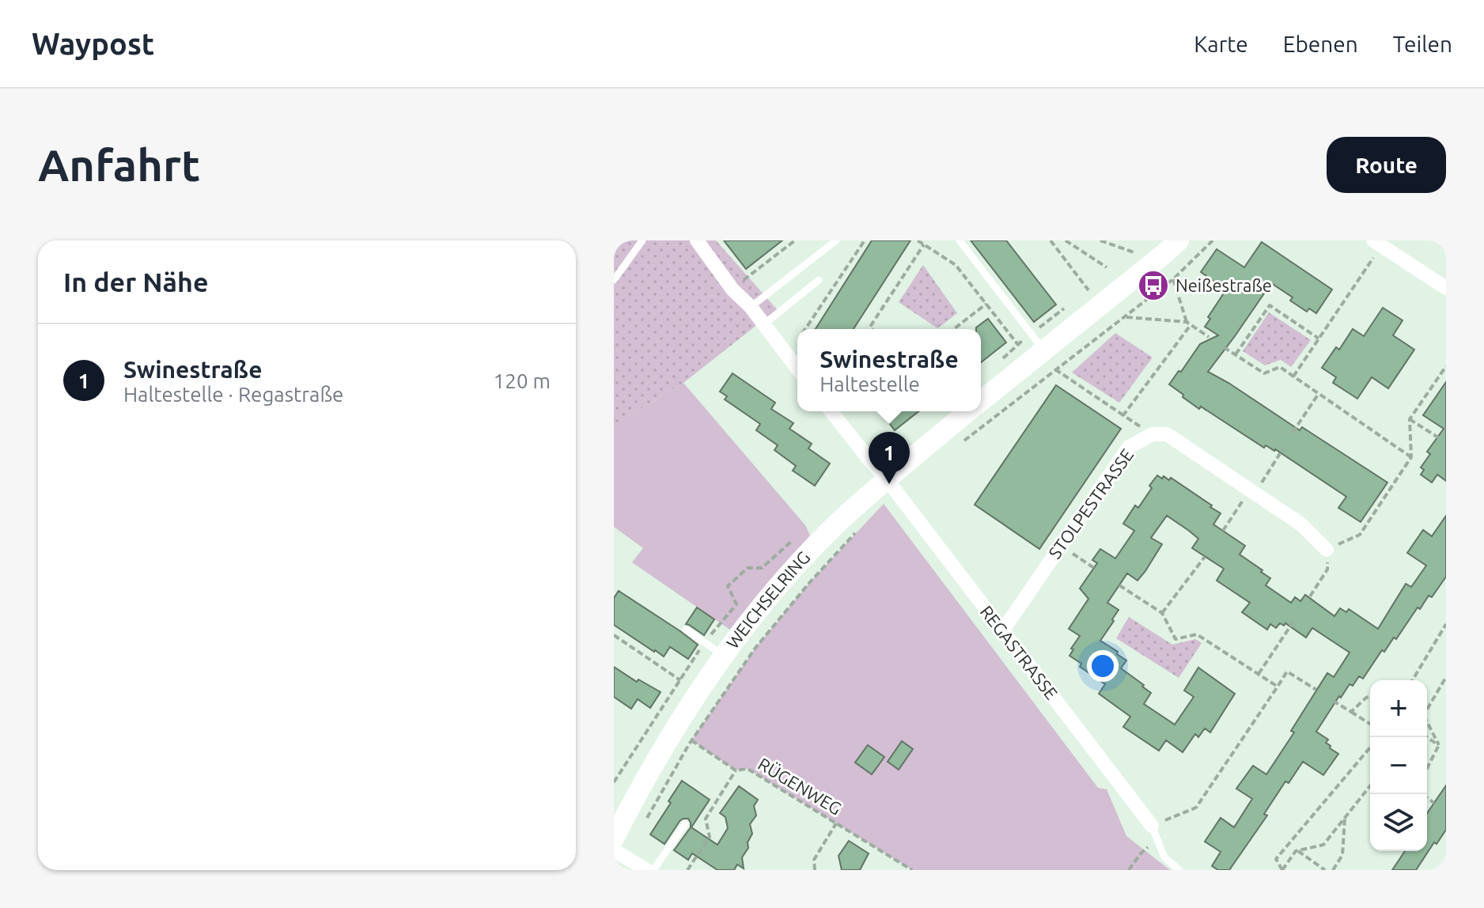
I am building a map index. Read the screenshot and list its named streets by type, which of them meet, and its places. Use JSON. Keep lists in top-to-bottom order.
{
  "streets": {
    "street": ["STOLPESTRASSE", "WEICHSELRING", "REGASTRASSE"],
    "path": ["RÜGENWEG"]
  },
  "crossings": [
    ["STOLPESTRASSE", "REGASTRASSE"],
    ["WEICHSELRING", "REGASTRASSE"],
    ["WEICHSELRING", "RÜGENWEG"]
  ],
  "places": {
    "bus stop": ["Neißestraße"]
  },
  "page": {
    "header": "Waypost",
    "nav": ["Karte", "Ebenen", "Teilen"],
    "buttons": "Route",
    "title": "Anfahrt",
    "heading": "In der Nähe",
    "list": [
      {
        "mark": "1",
        "name": "Swinestraße",
        "note": "Haltestelle · Regastraße",
        "value": "120 m"
      }
    ],
    "popup": ["Swinestraße", "Haltestelle"],
    "pins": "1",
    "map_buttons": ["+", "−"]
  }
}
